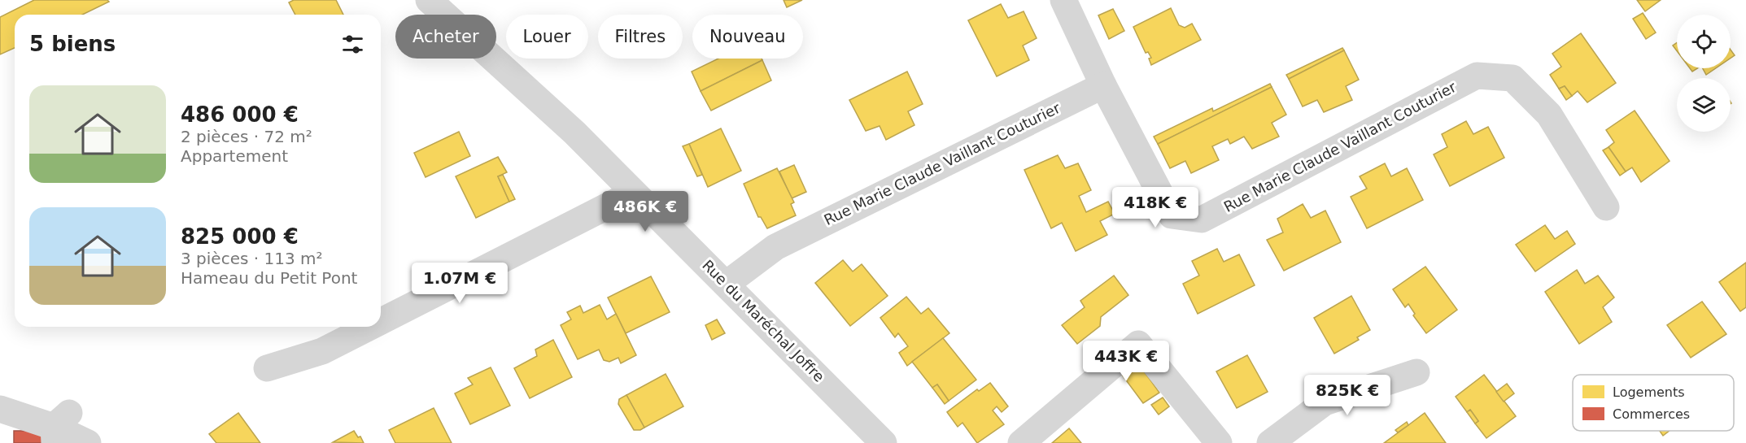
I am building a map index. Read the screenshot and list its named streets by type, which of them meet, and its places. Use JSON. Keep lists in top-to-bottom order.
{
  "streets": {
    "street": ["Rue Marie Claude Vaillant Couturier", "Rue du Maréchal Joffre"]
  },
  "crossings": [
    ["Rue Marie Claude Vaillant Couturier", "Rue du Maréchal Joffre"]
  ],
  "legend": ["Logements", "Commerces"],
  "page": {
    "chip": [
      "Acheter",
      "Louer",
      "Filtres",
      "Nouveau"
    ],
    "heading": "5 biens",
    "list": [
      {
        "name": "486 000 €",
        "note": "2 pièces · 72 m² · Appartement"
      },
      {
        "name": "825 000 €",
        "note": "3 pièces · 113 m² · Hameau du Petit Pont"
      }
    ],
    "price": [
      "418K €",
      "486K €",
      "1.07M €",
      "443K €",
      "825K €"
    ]
  }
}
